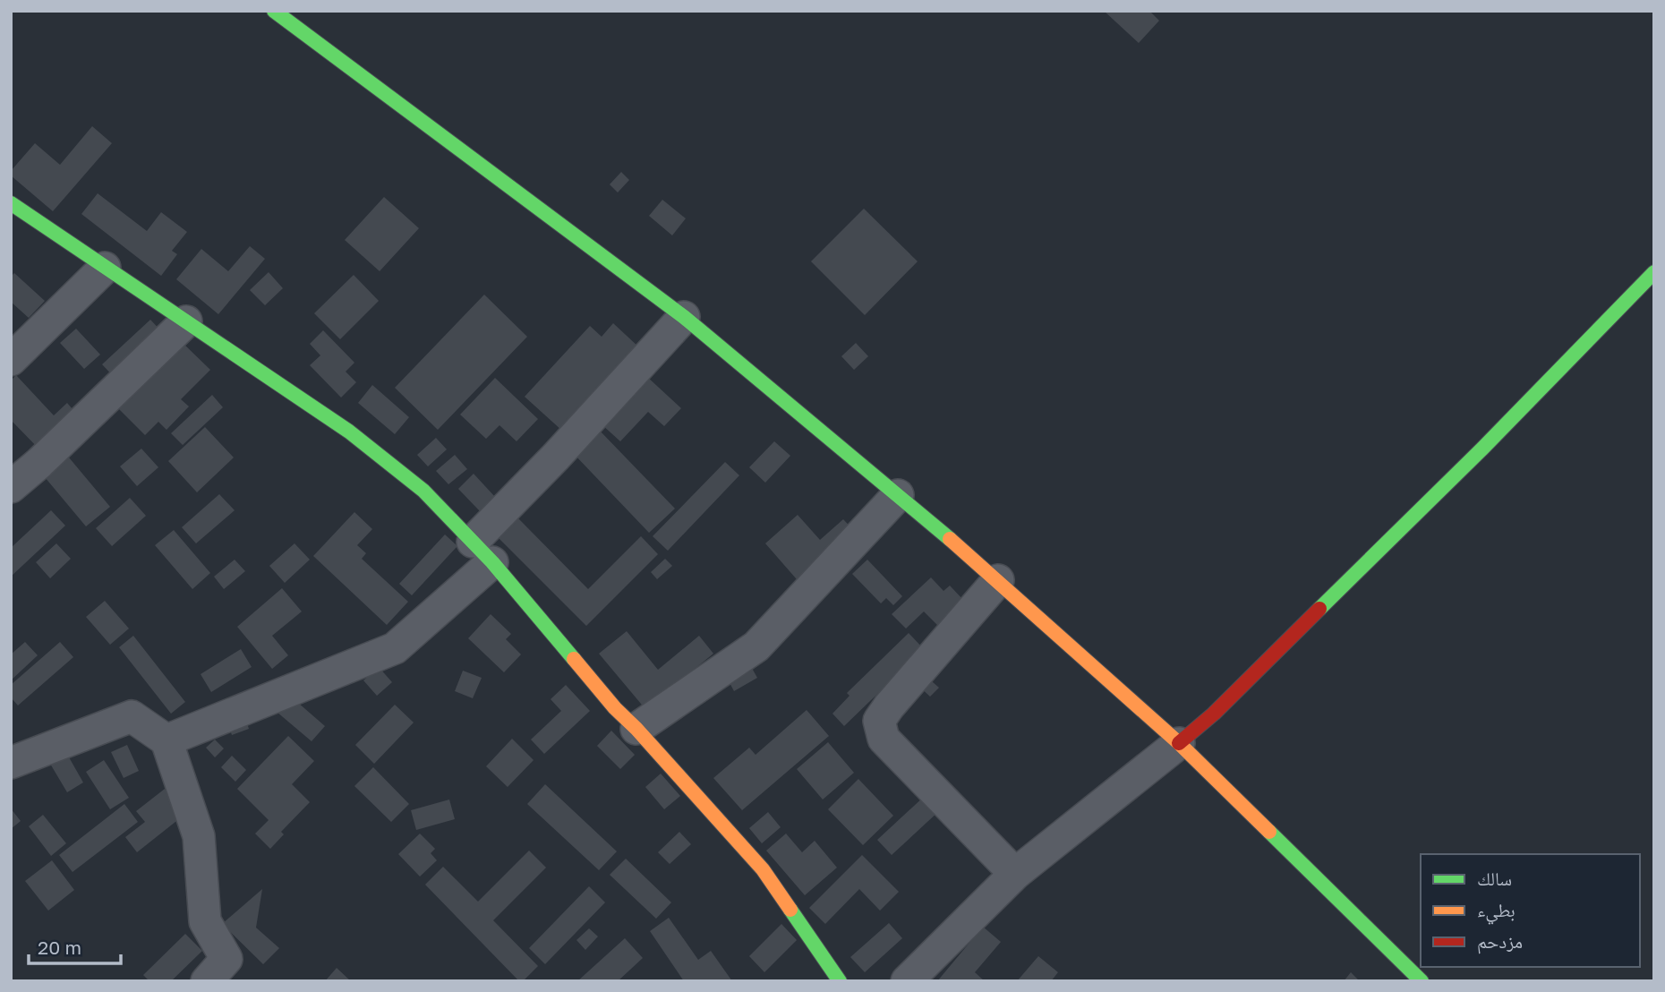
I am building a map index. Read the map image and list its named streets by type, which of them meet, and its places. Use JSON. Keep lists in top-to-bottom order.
{
  "legend": ["سالك", "بطيء", "مزدحم"],
  "scale_bar": "20 m"
}
